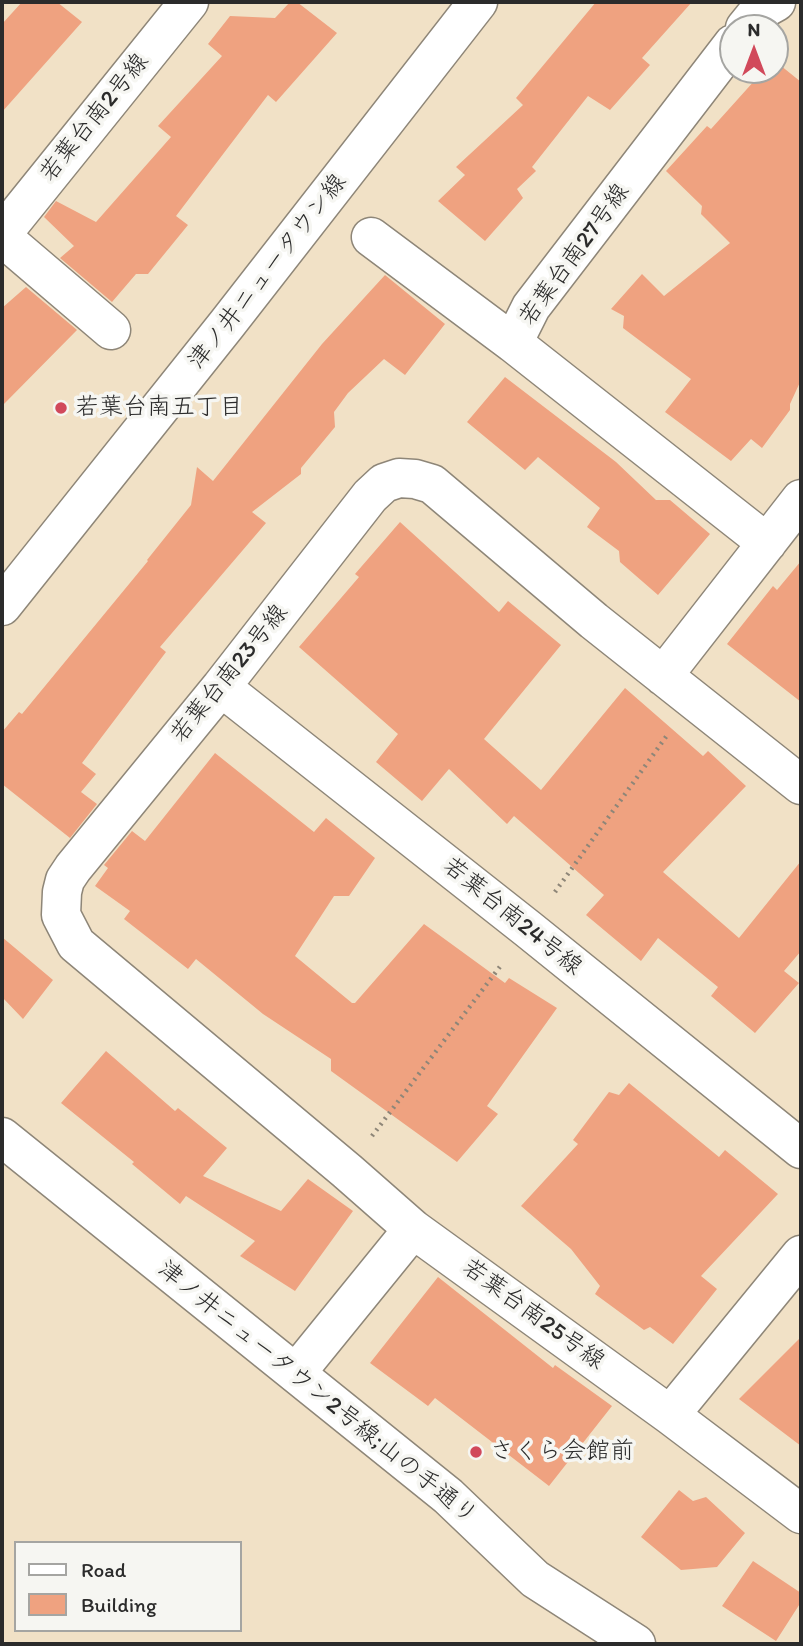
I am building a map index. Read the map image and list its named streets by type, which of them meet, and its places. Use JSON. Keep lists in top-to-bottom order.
{
  "streets": {
    "street": [
      "若葉台南2号線",
      "若葉台南27号線",
      "津ノ井ニュータウン線",
      "若葉台南23号線",
      "若葉台南24号線",
      "若葉台南25号線",
      "津ノ井ニュータウン2号線;山の手通り"
    ]
  },
  "crossings": [
    ["若葉台南23号線", "若葉台南24号線"],
    ["若葉台南23号線", "若葉台南25号線"]
  ],
  "places": ["若葉台南五丁目", "さくら会館前"],
  "legend": ["Road", "Building"],
  "north": "top"
}
